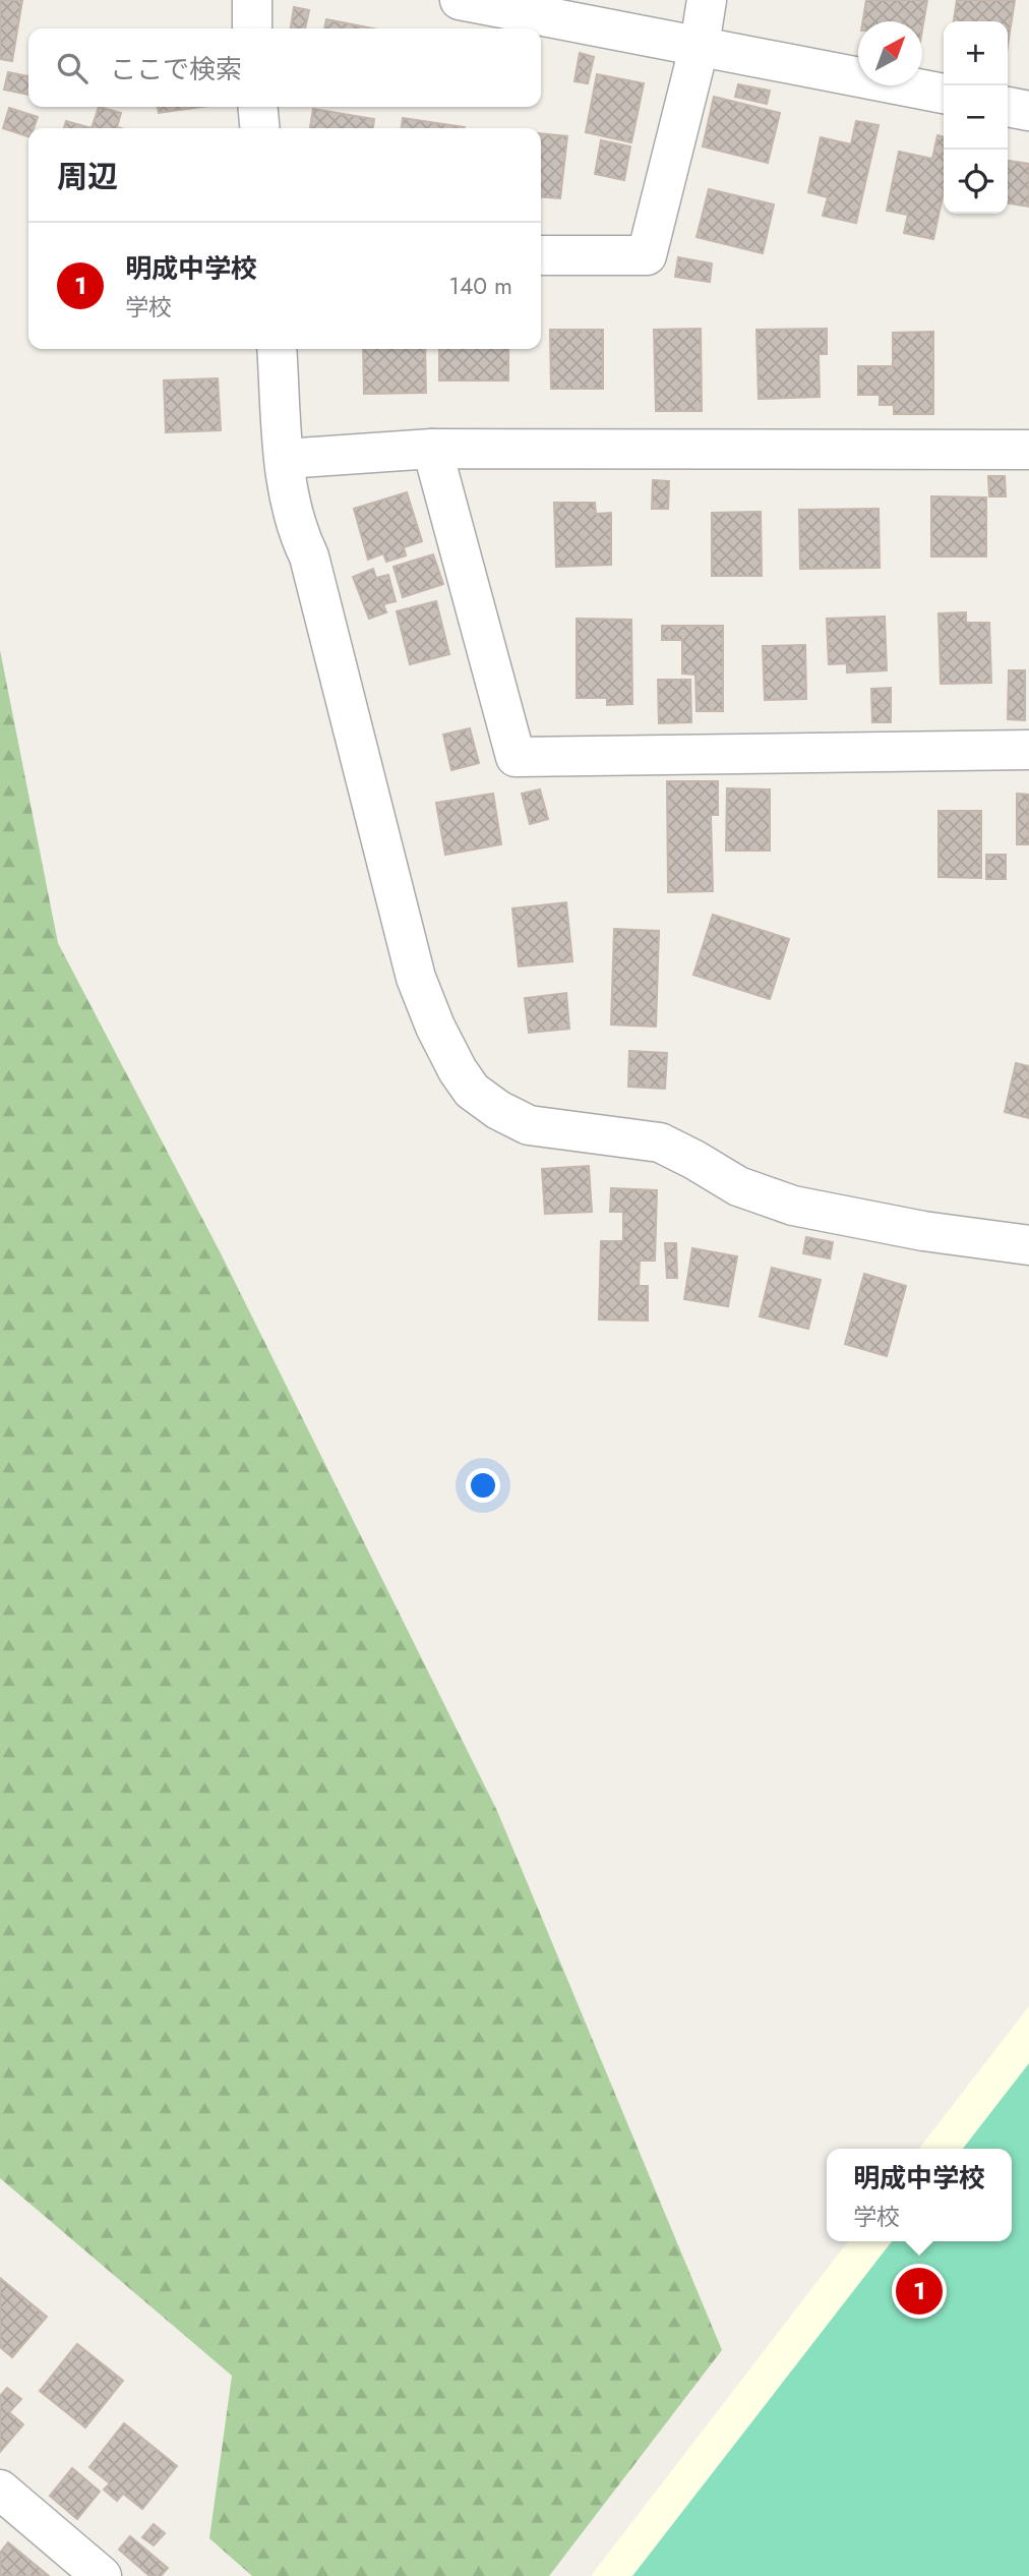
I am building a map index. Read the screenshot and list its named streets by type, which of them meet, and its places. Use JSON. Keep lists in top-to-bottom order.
{
  "north": "top right",
  "page": {
    "map_buttons": ["+", "−"],
    "search": "ここで検索",
    "heading": "周辺",
    "list": [
      {
        "mark": "1",
        "name": "明成中学校",
        "note": "学校",
        "value": "140 m"
      }
    ],
    "popup": ["明成中学校", "学校"],
    "pins": "1"
  }
}
